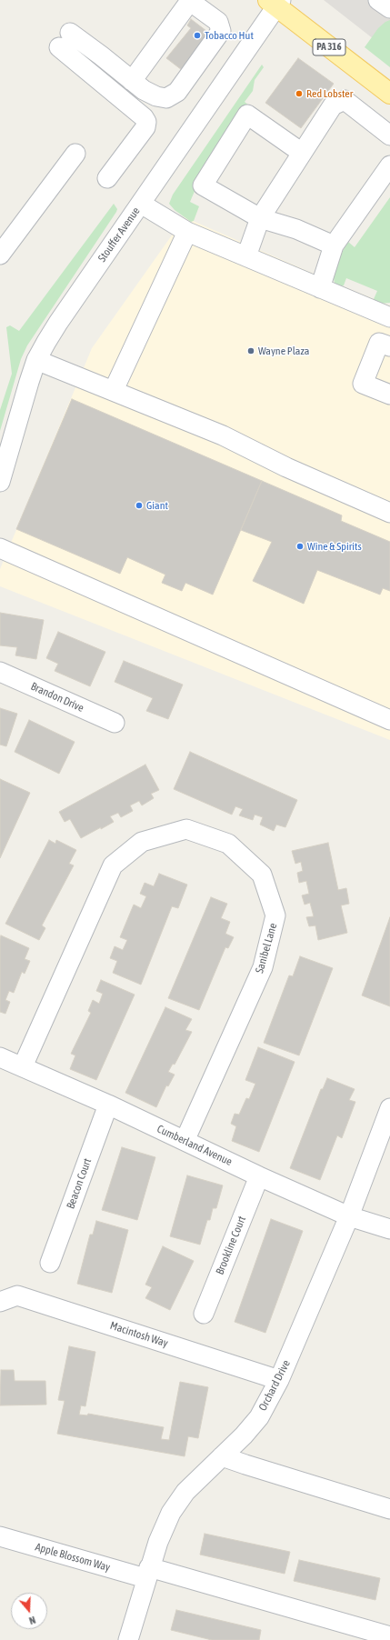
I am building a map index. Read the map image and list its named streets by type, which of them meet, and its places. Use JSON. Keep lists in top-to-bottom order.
{
  "streets": {
    "main road": ["PA 316"],
    "street": [
      "Stouffer Avenue",
      "Brandon Drive",
      "Sanibel Lane",
      "Cumberland Avenue",
      "Beacon Court",
      "Brookline Court",
      "Macintosh Way",
      "Orchard Drive",
      "Apple Blossom Way"
    ]
  },
  "crossings": [
    ["PA 316", "Stouffer Avenue"],
    ["Sanibel Lane", "Cumberland Avenue"],
    ["Cumberland Avenue", "Beacon Court"],
    ["Cumberland Avenue", "Brookline Court"],
    ["Cumberland Avenue", "Orchard Drive"],
    ["Macintosh Way", "Orchard Drive"],
    ["Orchard Drive", "Apple Blossom Way"]
  ],
  "places": [
    "Tobacco Hut",
    "Red Lobster",
    "Wayne Plaza",
    "Giant",
    "Wine & Spirits"
  ],
  "north": "bottom"
}
